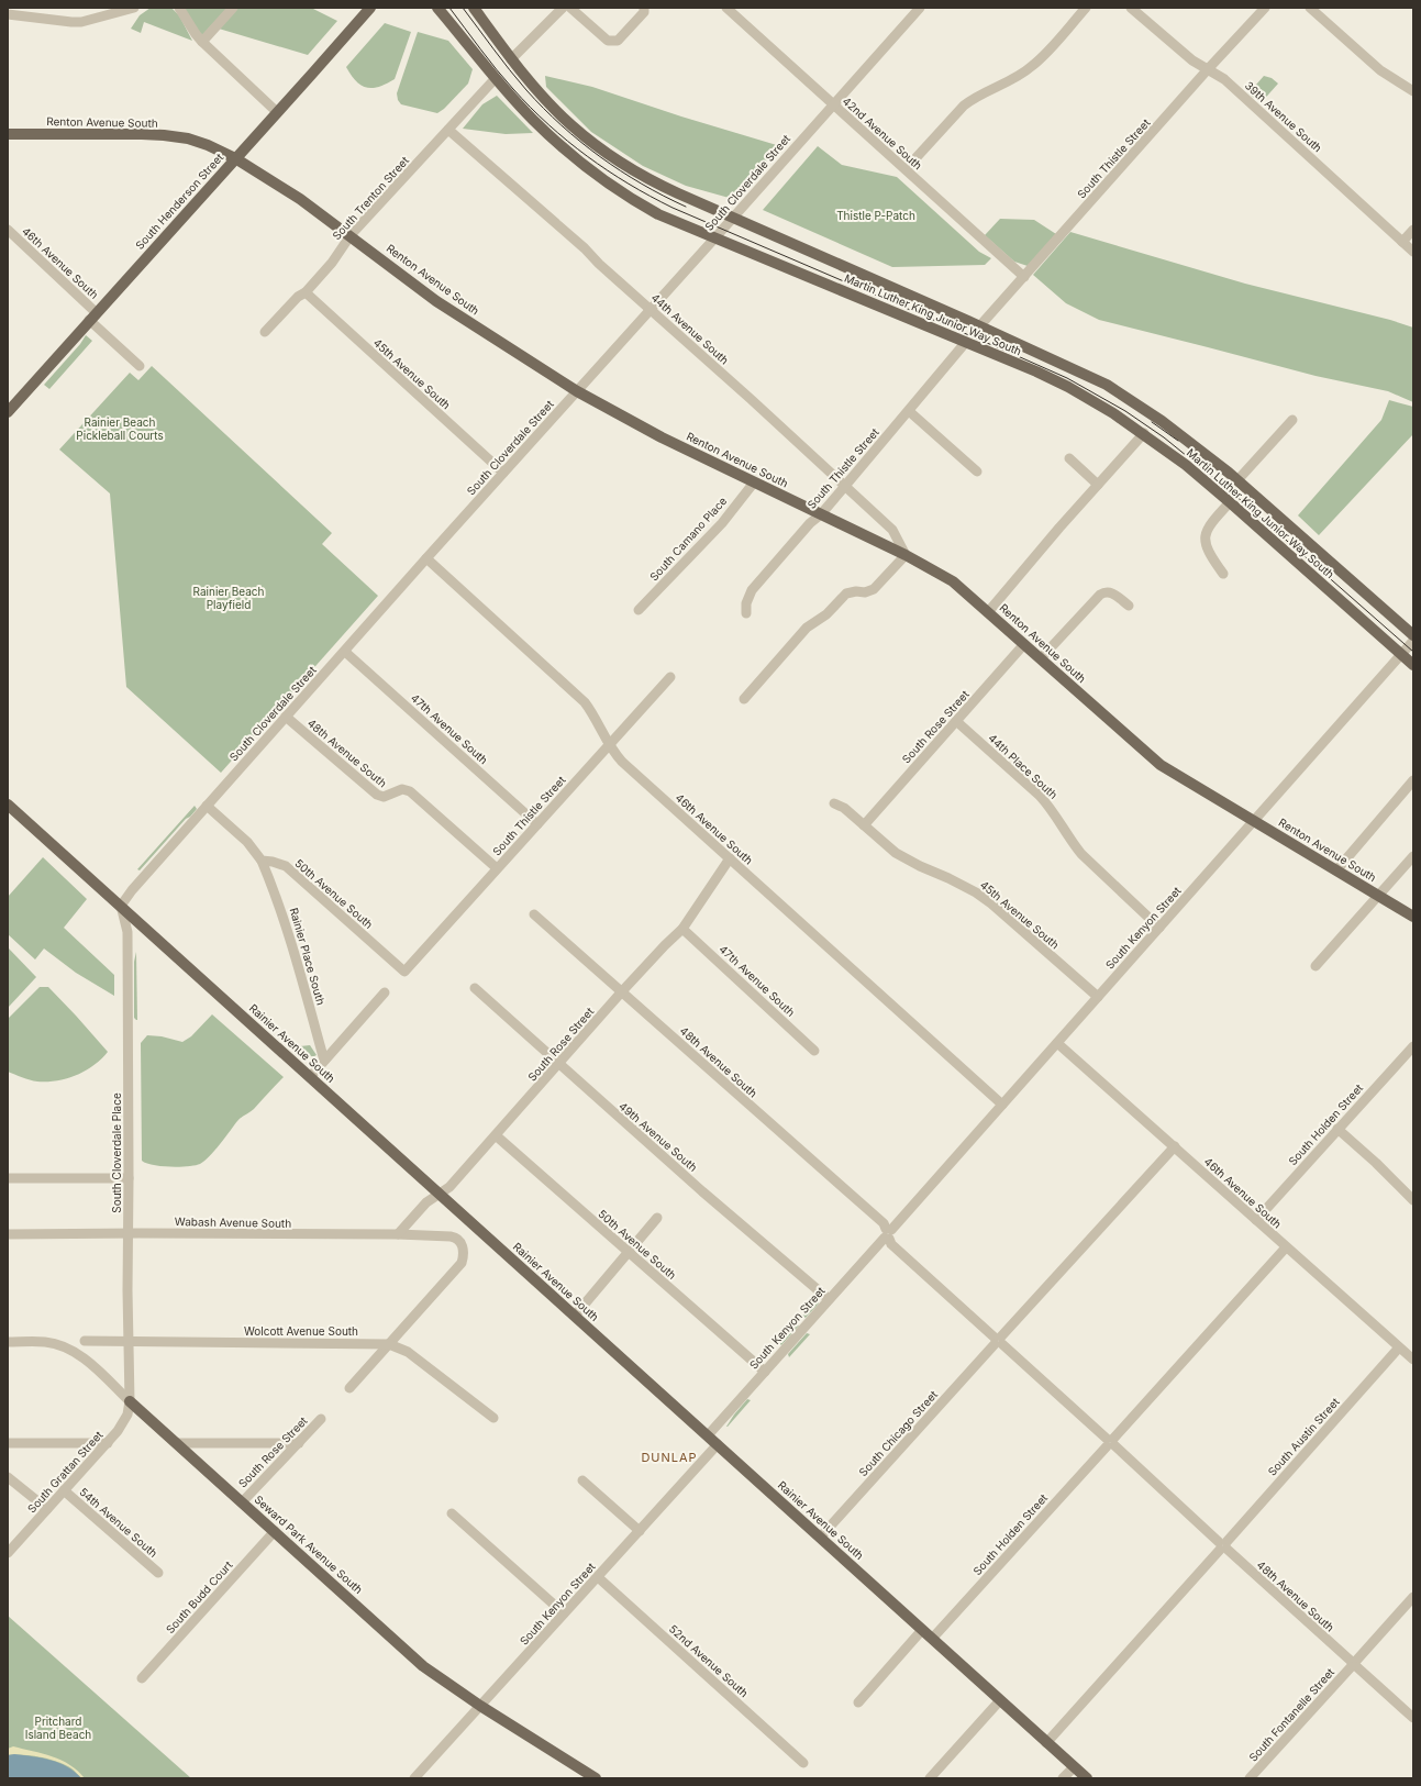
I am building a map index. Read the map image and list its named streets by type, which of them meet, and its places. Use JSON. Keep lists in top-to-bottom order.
{
  "streets": {
    "main road": [
      "Renton Avenue South",
      "South Henderson Street",
      "Martin Luther King Junior Way South",
      "Rainier Avenue South",
      "Seward Park Avenue South"
    ],
    "street": [
      "39th Avenue South",
      "42nd Avenue South",
      "South Thistle Street",
      "South Cloverdale Street",
      "South Trenton Street",
      "46th Avenue South",
      "44th Avenue South",
      "45th Avenue South",
      "South Camano Place",
      "South Rose Street",
      "47th Avenue South",
      "48th Avenue South",
      "44th Place South",
      "50th Avenue South",
      "South Kenyon Street",
      "Rainier Place South",
      "South Holden Street",
      "49th Avenue South",
      "South Cloverdale Place",
      "Wabash Avenue South",
      "Wolcott Avenue South",
      "South Chicago Street",
      "South Austin Street",
      "South Grattan Street",
      "54th Avenue South",
      "South Budd Court",
      "52nd Avenue South",
      "South Fontanelle Street"
    ]
  },
  "crossings": [
    ["39th Avenue South", "South Thistle Street"],
    ["Renton Avenue South", "South Thistle Street"],
    ["Renton Avenue South", "South Cloverdale Street"],
    ["Renton Avenue South", "South Trenton Street"],
    ["Renton Avenue South", "South Henderson Street"],
    ["Renton Avenue South", "44th Avenue South"],
    ["Renton Avenue South", "South Camano Place"],
    ["Renton Avenue South", "South Rose Street"],
    ["Renton Avenue South", "South Kenyon Street"],
    ["42nd Avenue South", "South Thistle Street"],
    ["42nd Avenue South", "South Cloverdale Street"],
    ["South Thistle Street", "46th Avenue South"],
    ["South Thistle Street", "Martin Luther King Junior Way South"],
    ["South Thistle Street", "44th Avenue South"],
    ["South Thistle Street", "47th Avenue South"],
    ["South Thistle Street", "48th Avenue South"],
    ["South Thistle Street", "50th Avenue South"],
    ["South Cloverdale Street", "46th Avenue South"],
    ["South Cloverdale Street", "Martin Luther King Junior Way South"],
    ["South Cloverdale Street", "44th Avenue South"],
    ["South Cloverdale Street", "45th Avenue South"],
    ["South Cloverdale Street", "47th Avenue South"],
    ["South Cloverdale Street", "48th Avenue South"],
    ["South Cloverdale Street", "Rainier Avenue South"],
    ["South Cloverdale Street", "South Cloverdale Place"],
    ["South Trenton Street", "Martin Luther King Junior Way South"],
    ["South Trenton Street", "44th Avenue South"],
    ["South Trenton Street", "45th Avenue South"],
    ["South Henderson Street", "46th Avenue South"],
    ["46th Avenue South", "South Rose Street"],
    ["46th Avenue South", "South Kenyon Street"],
    ["46th Avenue South", "South Holden Street"],
    ["46th Avenue South", "South Chicago Street"],
    ["46th Avenue South", "South Austin Street"],
    ["Martin Luther King Junior Way South", "South Kenyon Street"],
    ["45th Avenue South", "South Rose Street"],
    ["45th Avenue South", "South Kenyon Street"],
    ["South Rose Street", "47th Avenue South"],
    ["South Rose Street", "48th Avenue South"],
    ["South Rose Street", "44th Place South"],
    ["South Rose Street", "50th Avenue South"],
    ["South Rose Street", "Rainier Avenue South"],
    ["South Rose Street", "49th Avenue South"],
    ["South Rose Street", "Wabash Avenue South"],
    ["South Rose Street", "Seward Park Avenue South"],
    ["48th Avenue South", "South Kenyon Street"],
    ["48th Avenue South", "South Holden Street"],
    ["48th Avenue South", "South Chicago Street"],
    ["48th Avenue South", "South Austin Street"],
    ["48th Avenue South", "South Fontanelle Street"],
    ["44th Place South", "South Kenyon Street"],
    ["50th Avenue South", "South Kenyon Street"],
    ["50th Avenue South", "Rainier Place South"],
    ["South Kenyon Street", "Rainier Avenue South"],
    ["South Kenyon Street", "49th Avenue South"],
    ["South Kenyon Street", "Seward Park Avenue South"],
    ["South Kenyon Street", "52nd Avenue South"],
    ["Rainier Avenue South", "South Holden Street"],
    ["Rainier Avenue South", "South Cloverdale Place"],
    ["Rainier Avenue South", "South Chicago Street"],
    ["Rainier Avenue South", "South Austin Street"],
    ["South Cloverdale Place", "Wabash Avenue South"],
    ["South Cloverdale Place", "Wolcott Avenue South"],
    ["South Cloverdale Place", "South Grattan Street"],
    ["South Cloverdale Place", "Seward Park Avenue South"],
    ["Wabash Avenue South", "Wolcott Avenue South"],
    ["South Grattan Street", "54th Avenue South"],
    ["South Grattan Street", "Seward Park Avenue South"],
    ["Seward Park Avenue South", "South Budd Court"]
  ],
  "districts": ["DUNLAP"],
  "parks": [
    "Thistle P-Patch",
    "Rainier Beach Pickleball Courts",
    "Rainier Beach Playfield",
    "Pritchard Island Beach"
  ]
}
